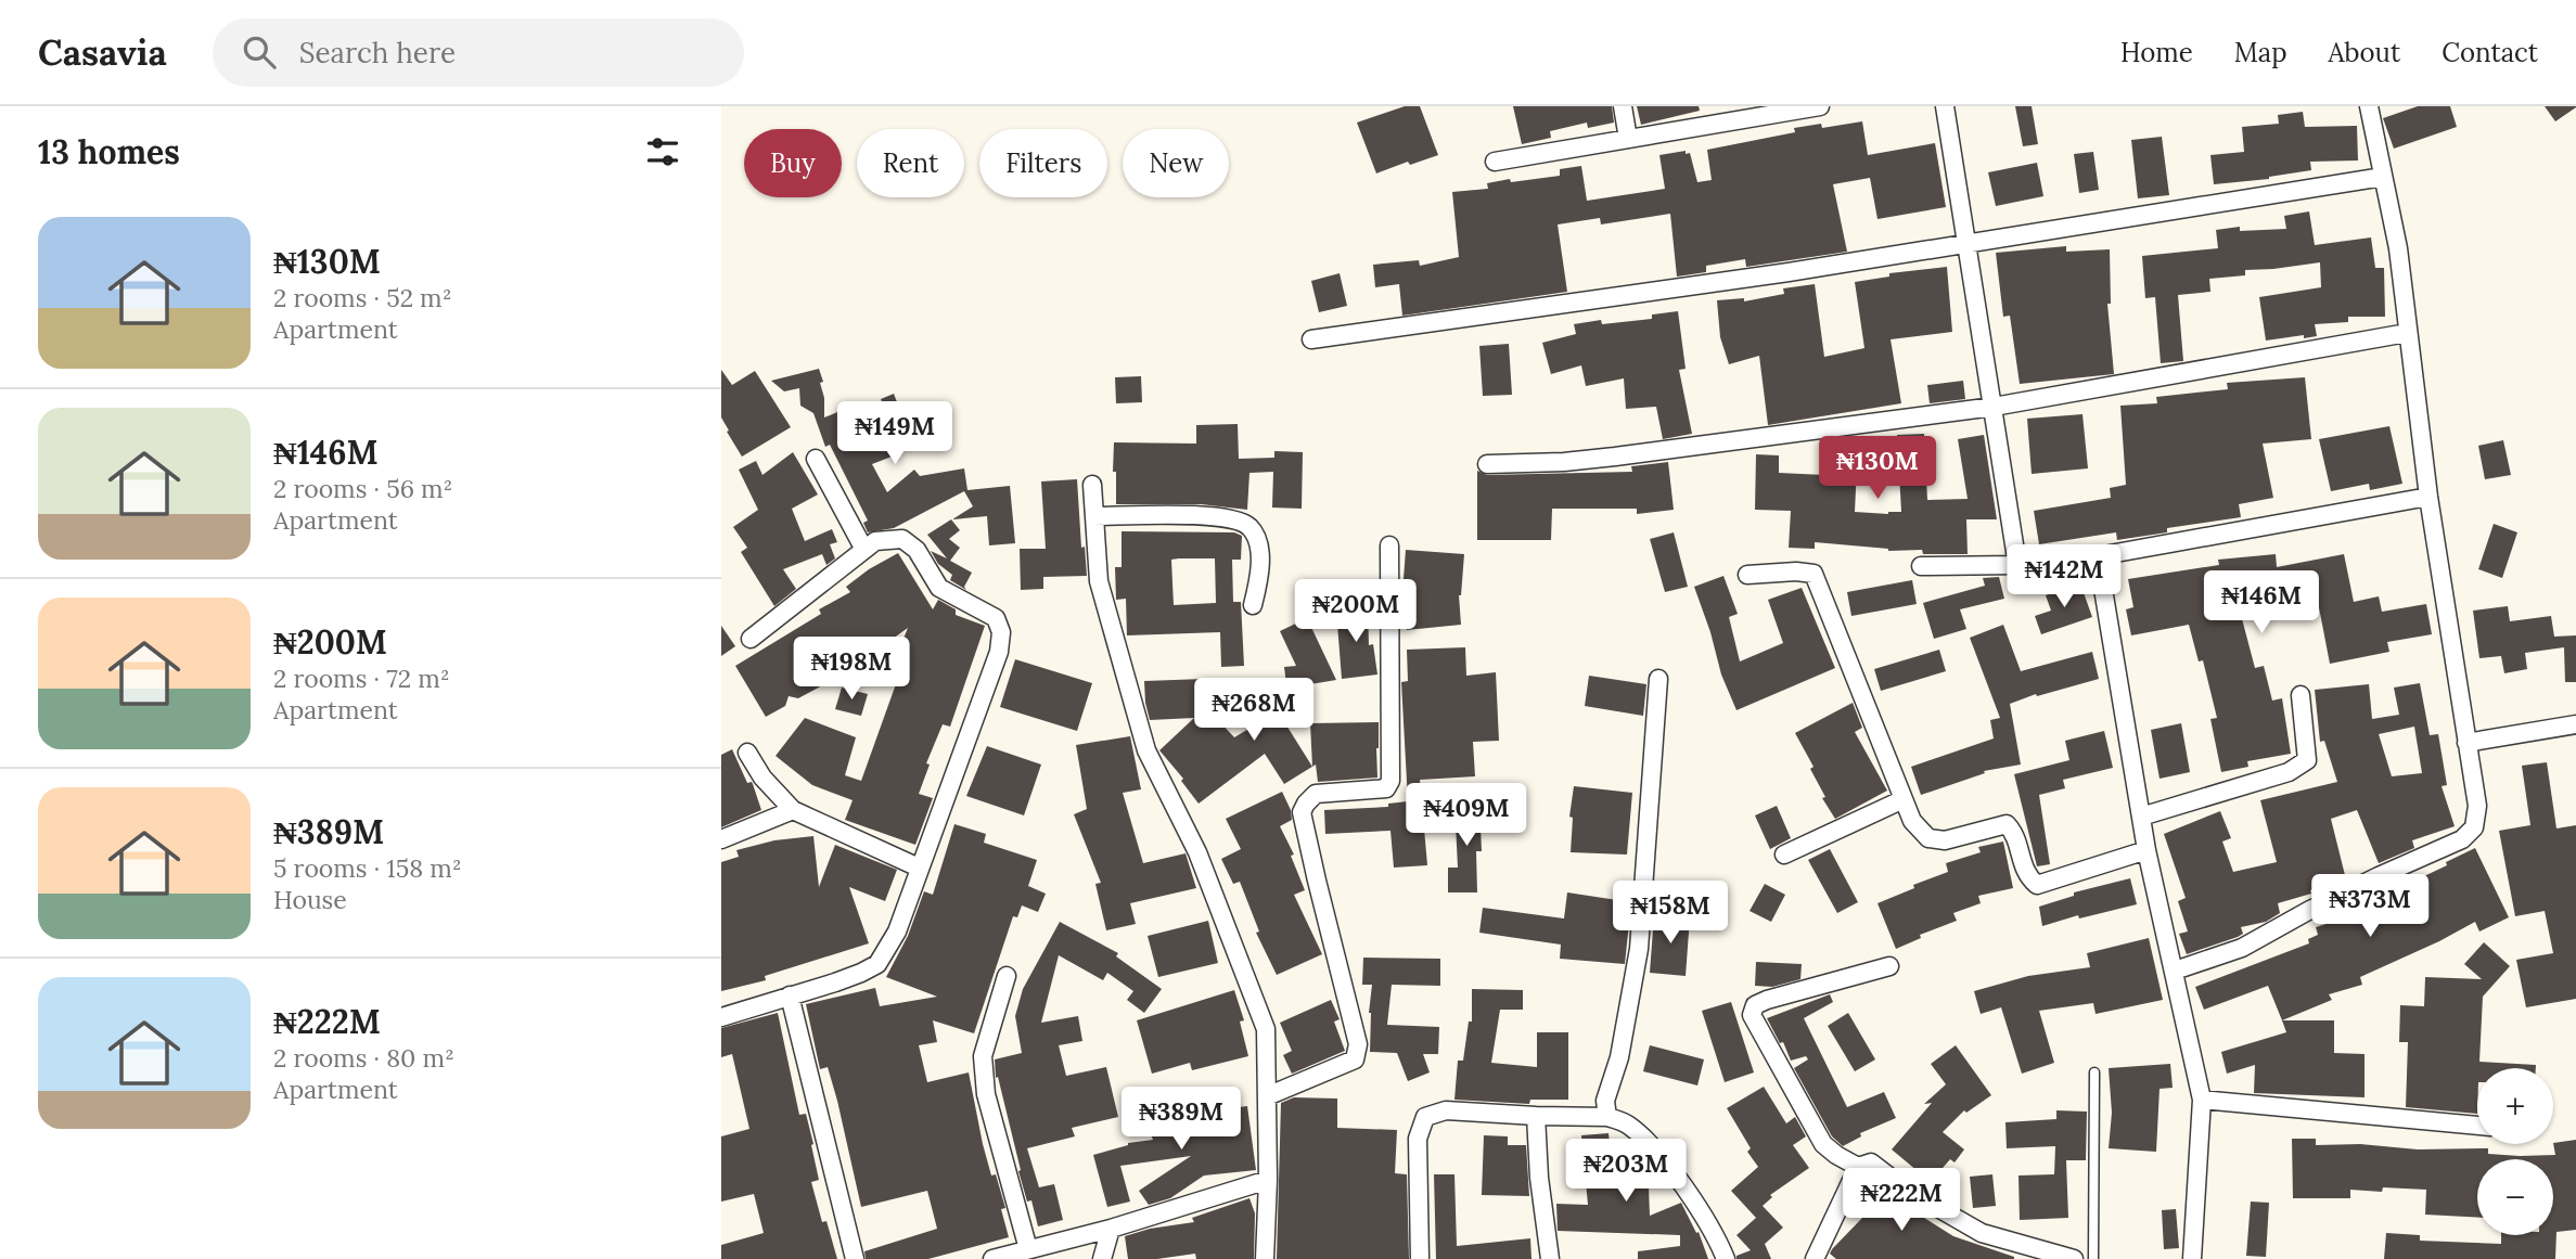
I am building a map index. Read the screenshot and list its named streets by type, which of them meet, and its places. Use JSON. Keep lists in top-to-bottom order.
{
  "page": {
    "header": "Casavia",
    "search": "Search here",
    "nav": [
      "Home",
      "Map",
      "About",
      "Contact"
    ],
    "heading": "13 homes",
    "chip": [
      "Buy",
      "Rent",
      "Filters",
      "New"
    ],
    "list": [
      {
        "name": "₦130M",
        "note": "2 rooms · 52 m² · Apartment"
      },
      {
        "name": "₦146M",
        "note": "2 rooms · 56 m² · Apartment"
      },
      {
        "name": "₦200M",
        "note": "2 rooms · 72 m² · Apartment"
      },
      {
        "name": "₦389M",
        "note": "5 rooms · 158 m² · House"
      },
      {
        "name": "₦222M",
        "note": "2 rooms · 80 m² · Apartment"
      }
    ],
    "price": [
      "₦149M",
      "₦130M",
      "₦142M",
      "₦146M",
      "₦200M",
      "₦198M",
      "₦268M",
      "₦409M",
      "₦373M",
      "₦158M",
      "₦389M",
      "₦203M",
      "₦222M"
    ],
    "map_buttons": ["+", "−"]
  }
}
